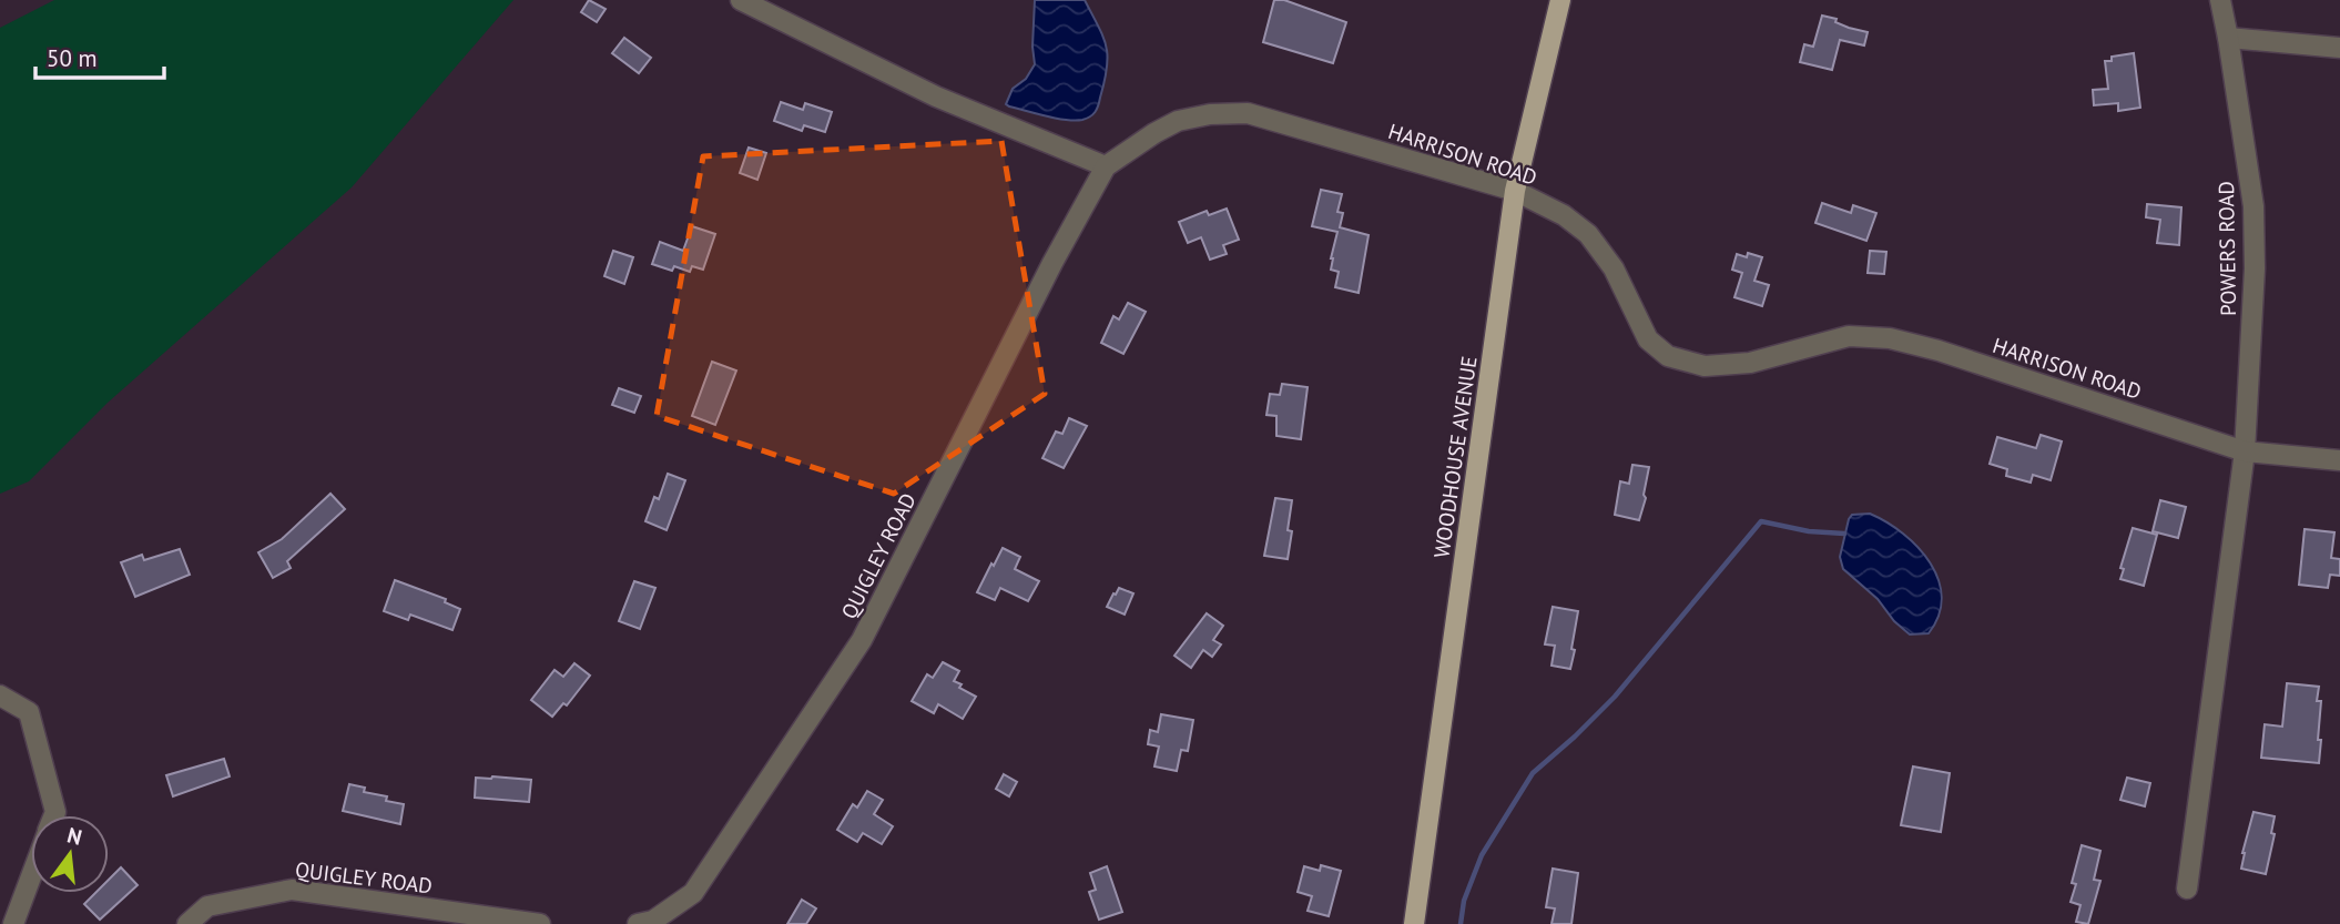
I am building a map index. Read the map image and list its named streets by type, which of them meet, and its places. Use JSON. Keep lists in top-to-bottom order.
{
  "streets": {
    "main road": ["WOODHOUSE AVENUE"],
    "street": ["HARRISON ROAD", "POWERS ROAD", "QUIGLEY ROAD"]
  },
  "crossings": [
    ["HARRISON ROAD", "POWERS ROAD"],
    ["HARRISON ROAD", "WOODHOUSE AVENUE"],
    ["HARRISON ROAD", "QUIGLEY ROAD"]
  ],
  "scale_bar": "50 m",
  "north": "top"
}
